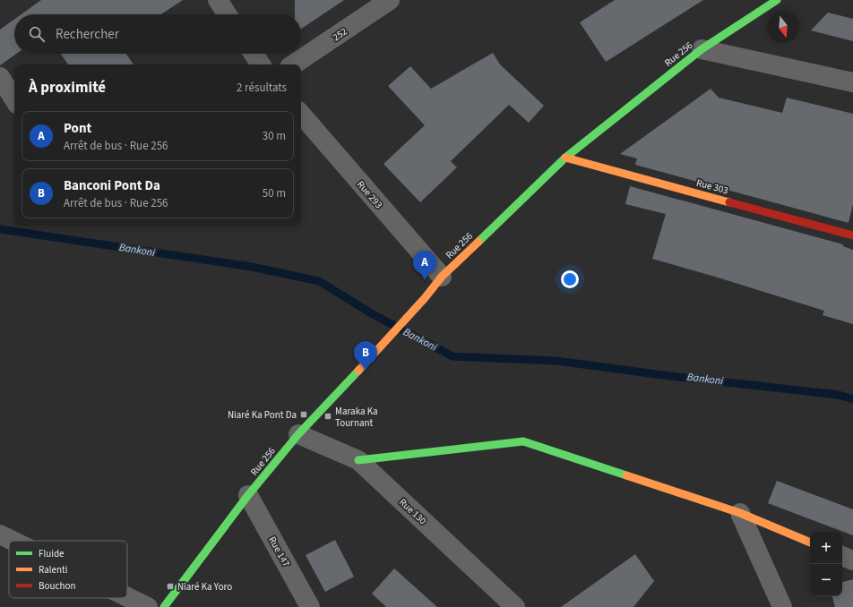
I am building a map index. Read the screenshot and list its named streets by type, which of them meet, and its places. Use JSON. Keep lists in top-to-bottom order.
{
  "streets": {
    "street": [
      "252",
      "Rue 256",
      "Rue 303",
      "Rue 293",
      "Rue 130",
      "Rue 147"
    ]
  },
  "crossings": [
    ["Rue 256", "Rue 303"],
    ["Rue 256", "Rue 293"],
    ["Rue 256", "Rue 130"],
    ["Rue 256", "Rue 147"]
  ],
  "water": ["Bankoni"],
  "places": {
    "transit": ["Niaré Ka Pont Da", "Maraka Ka Tournant", "Niaré Ka Yoro"]
  },
  "legend": ["Fluide", "Ralenti", "Bouchon"],
  "north": "bottom",
  "page": {
    "search": "Rechercher",
    "heading": ["À proximité", "2 résultats"],
    "list": [
      {
        "mark": "A",
        "name": "Pont",
        "note": "Arrêt de bus · Rue 256",
        "value": "30 m"
      },
      {
        "mark": "B",
        "name": "Banconi Pont Da",
        "note": "Arrêt de bus · Rue 256",
        "value": "50 m"
      }
    ],
    "pins": ["A", "B"],
    "map_buttons": ["+", "−"]
  }
}
